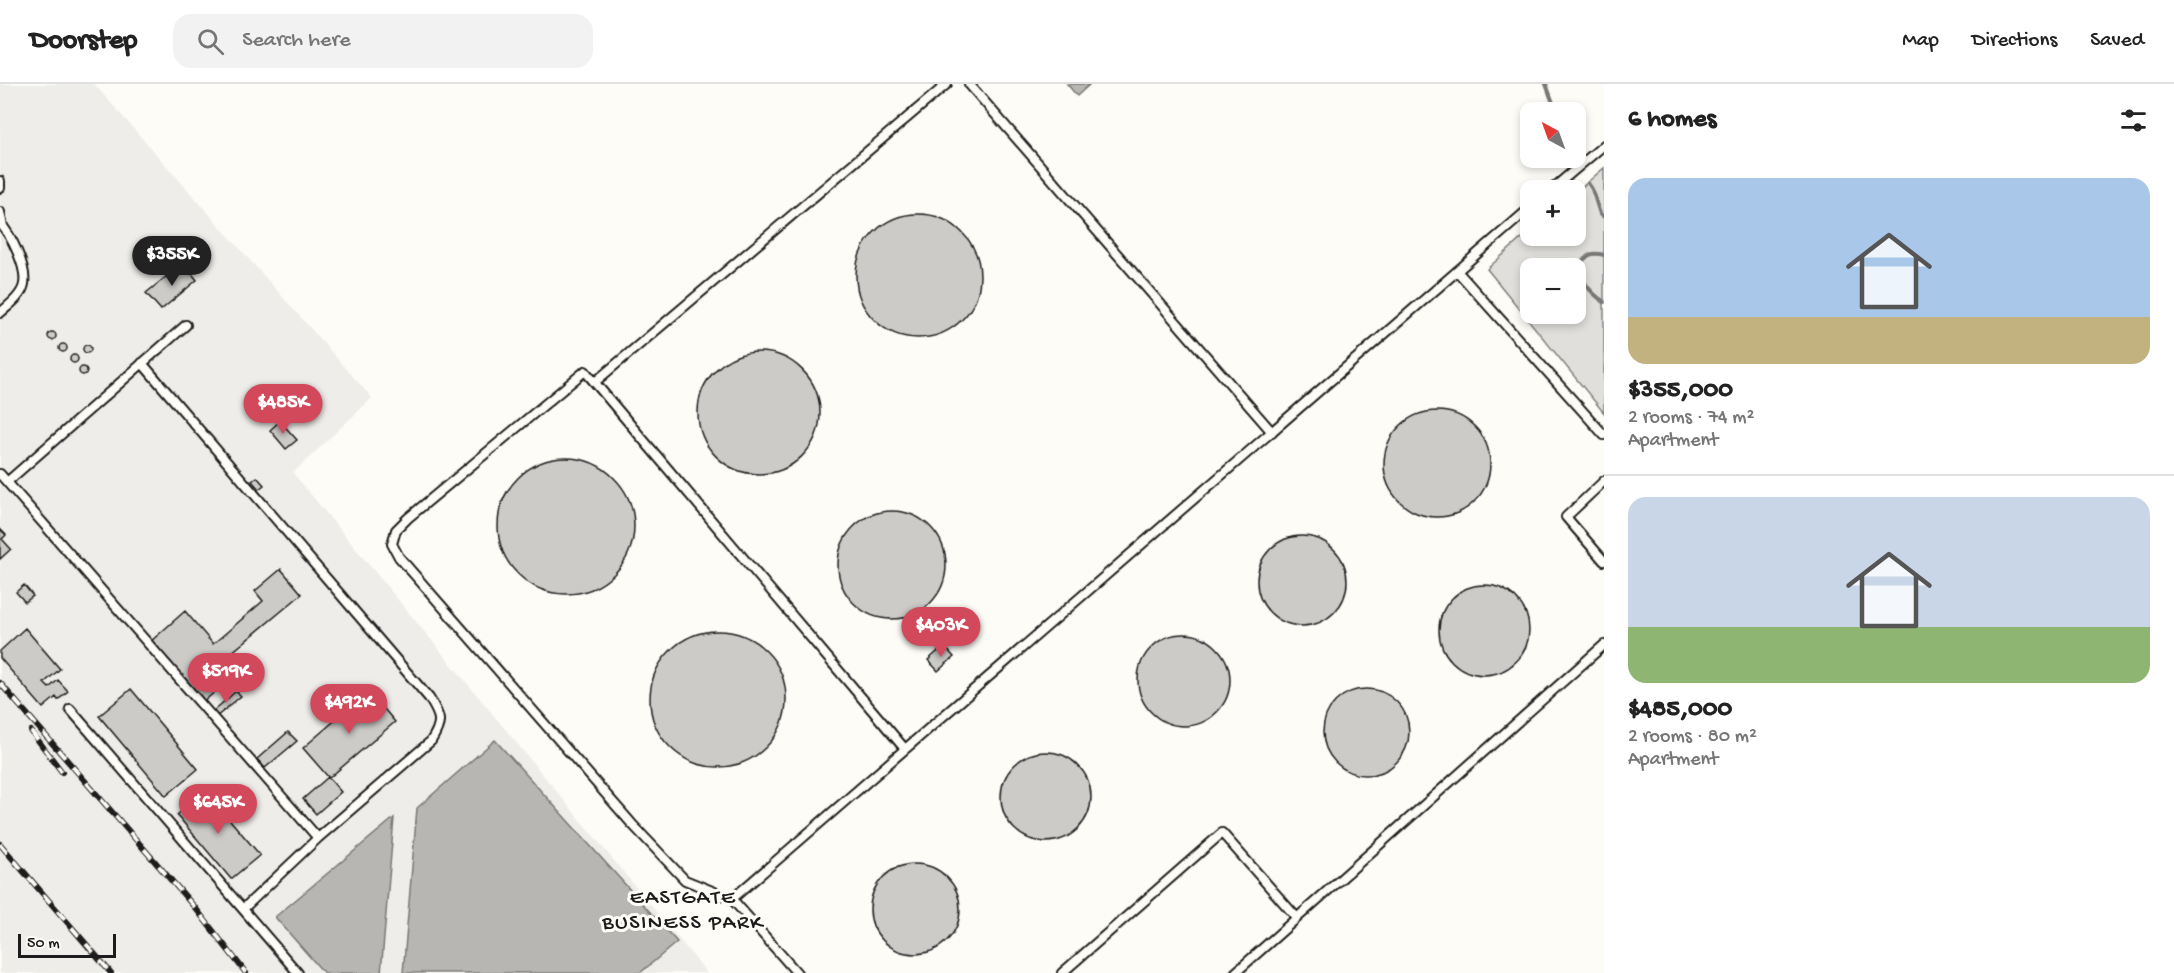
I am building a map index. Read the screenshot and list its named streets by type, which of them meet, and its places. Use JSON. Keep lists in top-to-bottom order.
{
  "districts": ["EASTGATE BUSINESS PARK"],
  "scale_bar": "50 m",
  "north": "top left",
  "page": {
    "header": "Doorstep",
    "search": "Search here",
    "nav": ["Map", "Directions", "Saved"],
    "heading": "6 homes",
    "map_buttons": ["+", "−"],
    "list": [
      {
        "name": "$355,000",
        "note": "2 rooms · 74 m² · Apartment"
      },
      {
        "name": "$485,000",
        "note": "2 rooms · 80 m² · Apartment"
      }
    ],
    "price": [
      "$355K",
      "$485K",
      "$403K",
      "$519K",
      "$492K",
      "$645K"
    ],
    "scale": "50 m"
  }
}
